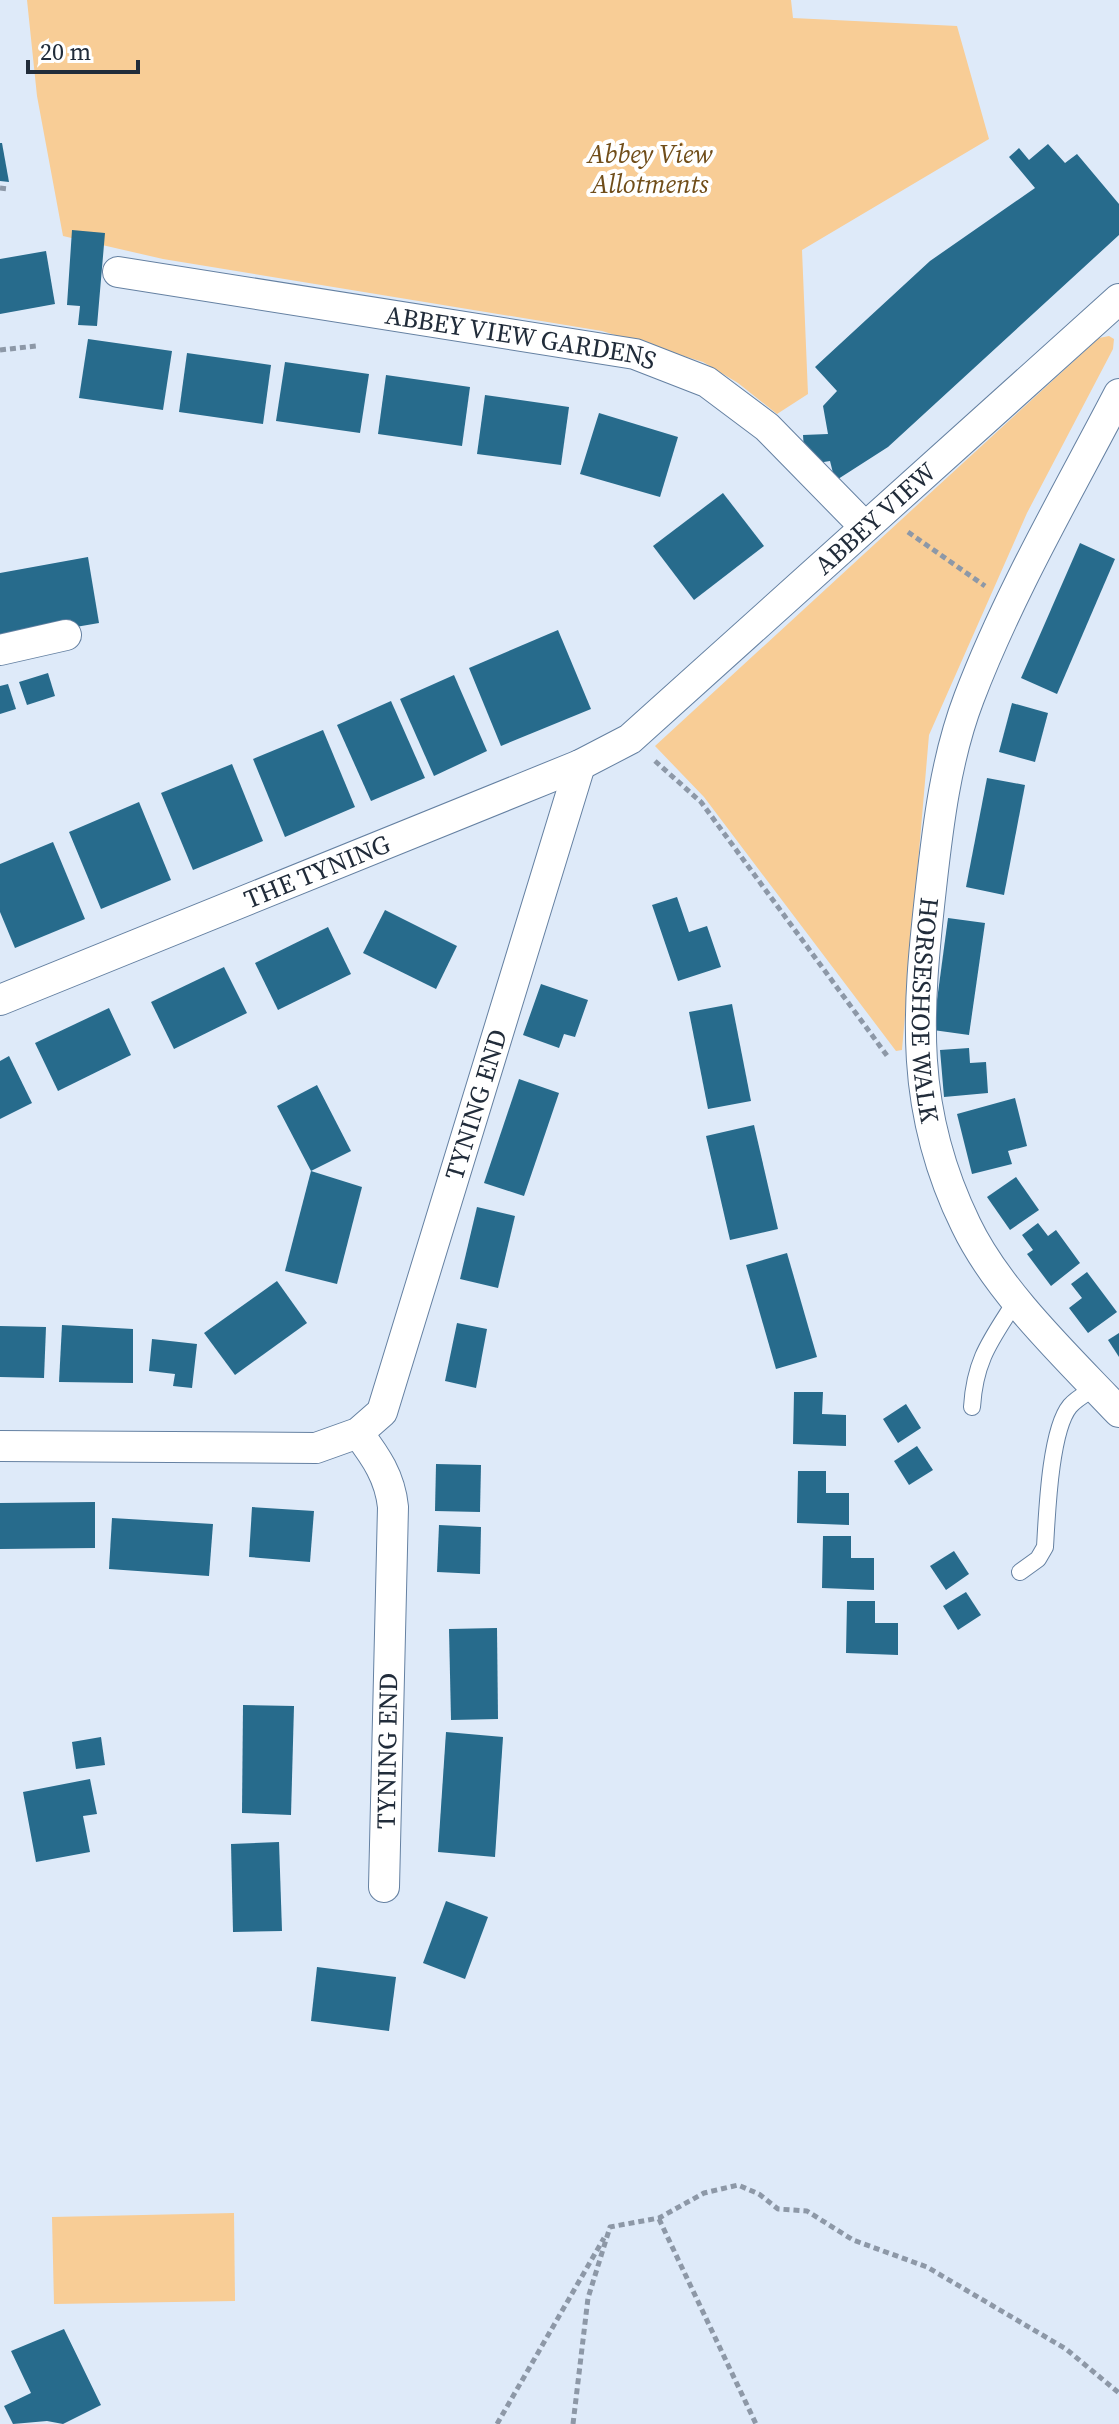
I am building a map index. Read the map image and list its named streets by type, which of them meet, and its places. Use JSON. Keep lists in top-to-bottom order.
{
  "streets": {
    "street": [
      "ABBEY VIEW GARDENS",
      "ABBEY VIEW",
      "THE TYNING",
      "HORSESHOE WALK",
      "TYNING END"
    ]
  },
  "crossings": [
    ["ABBEY VIEW GARDENS", "ABBEY VIEW"],
    ["ABBEY VIEW", "THE TYNING"],
    ["THE TYNING", "TYNING END"]
  ],
  "parks": ["Abbey View Allotments"],
  "scale_bar": "20 m"
}
